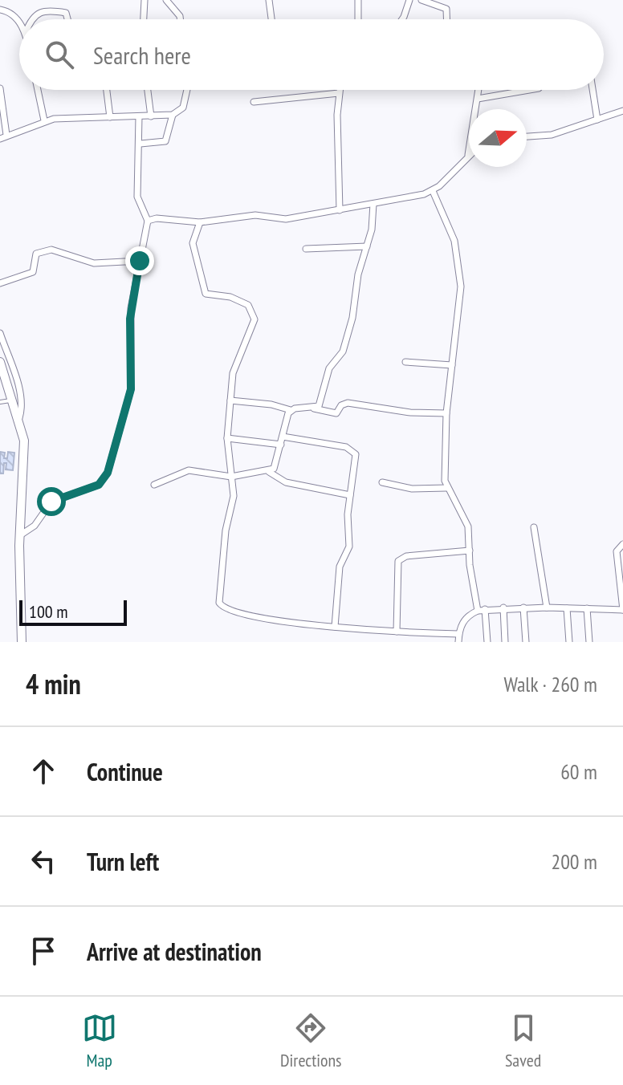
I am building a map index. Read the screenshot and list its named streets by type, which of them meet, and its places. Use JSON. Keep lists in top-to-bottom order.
{
  "scale_bar": "100 m",
  "north": "right",
  "page": {
    "search": "Search here",
    "scale": "100 m",
    "heading": ["4 min", "Walk · 260 m"],
    "list": [
      ["Continue", "60 m"],
      ["Turn left", "200 m"],
      "Arrive at destination"
    ],
    "nav": ["Map", "Directions", "Saved"]
  }
}
